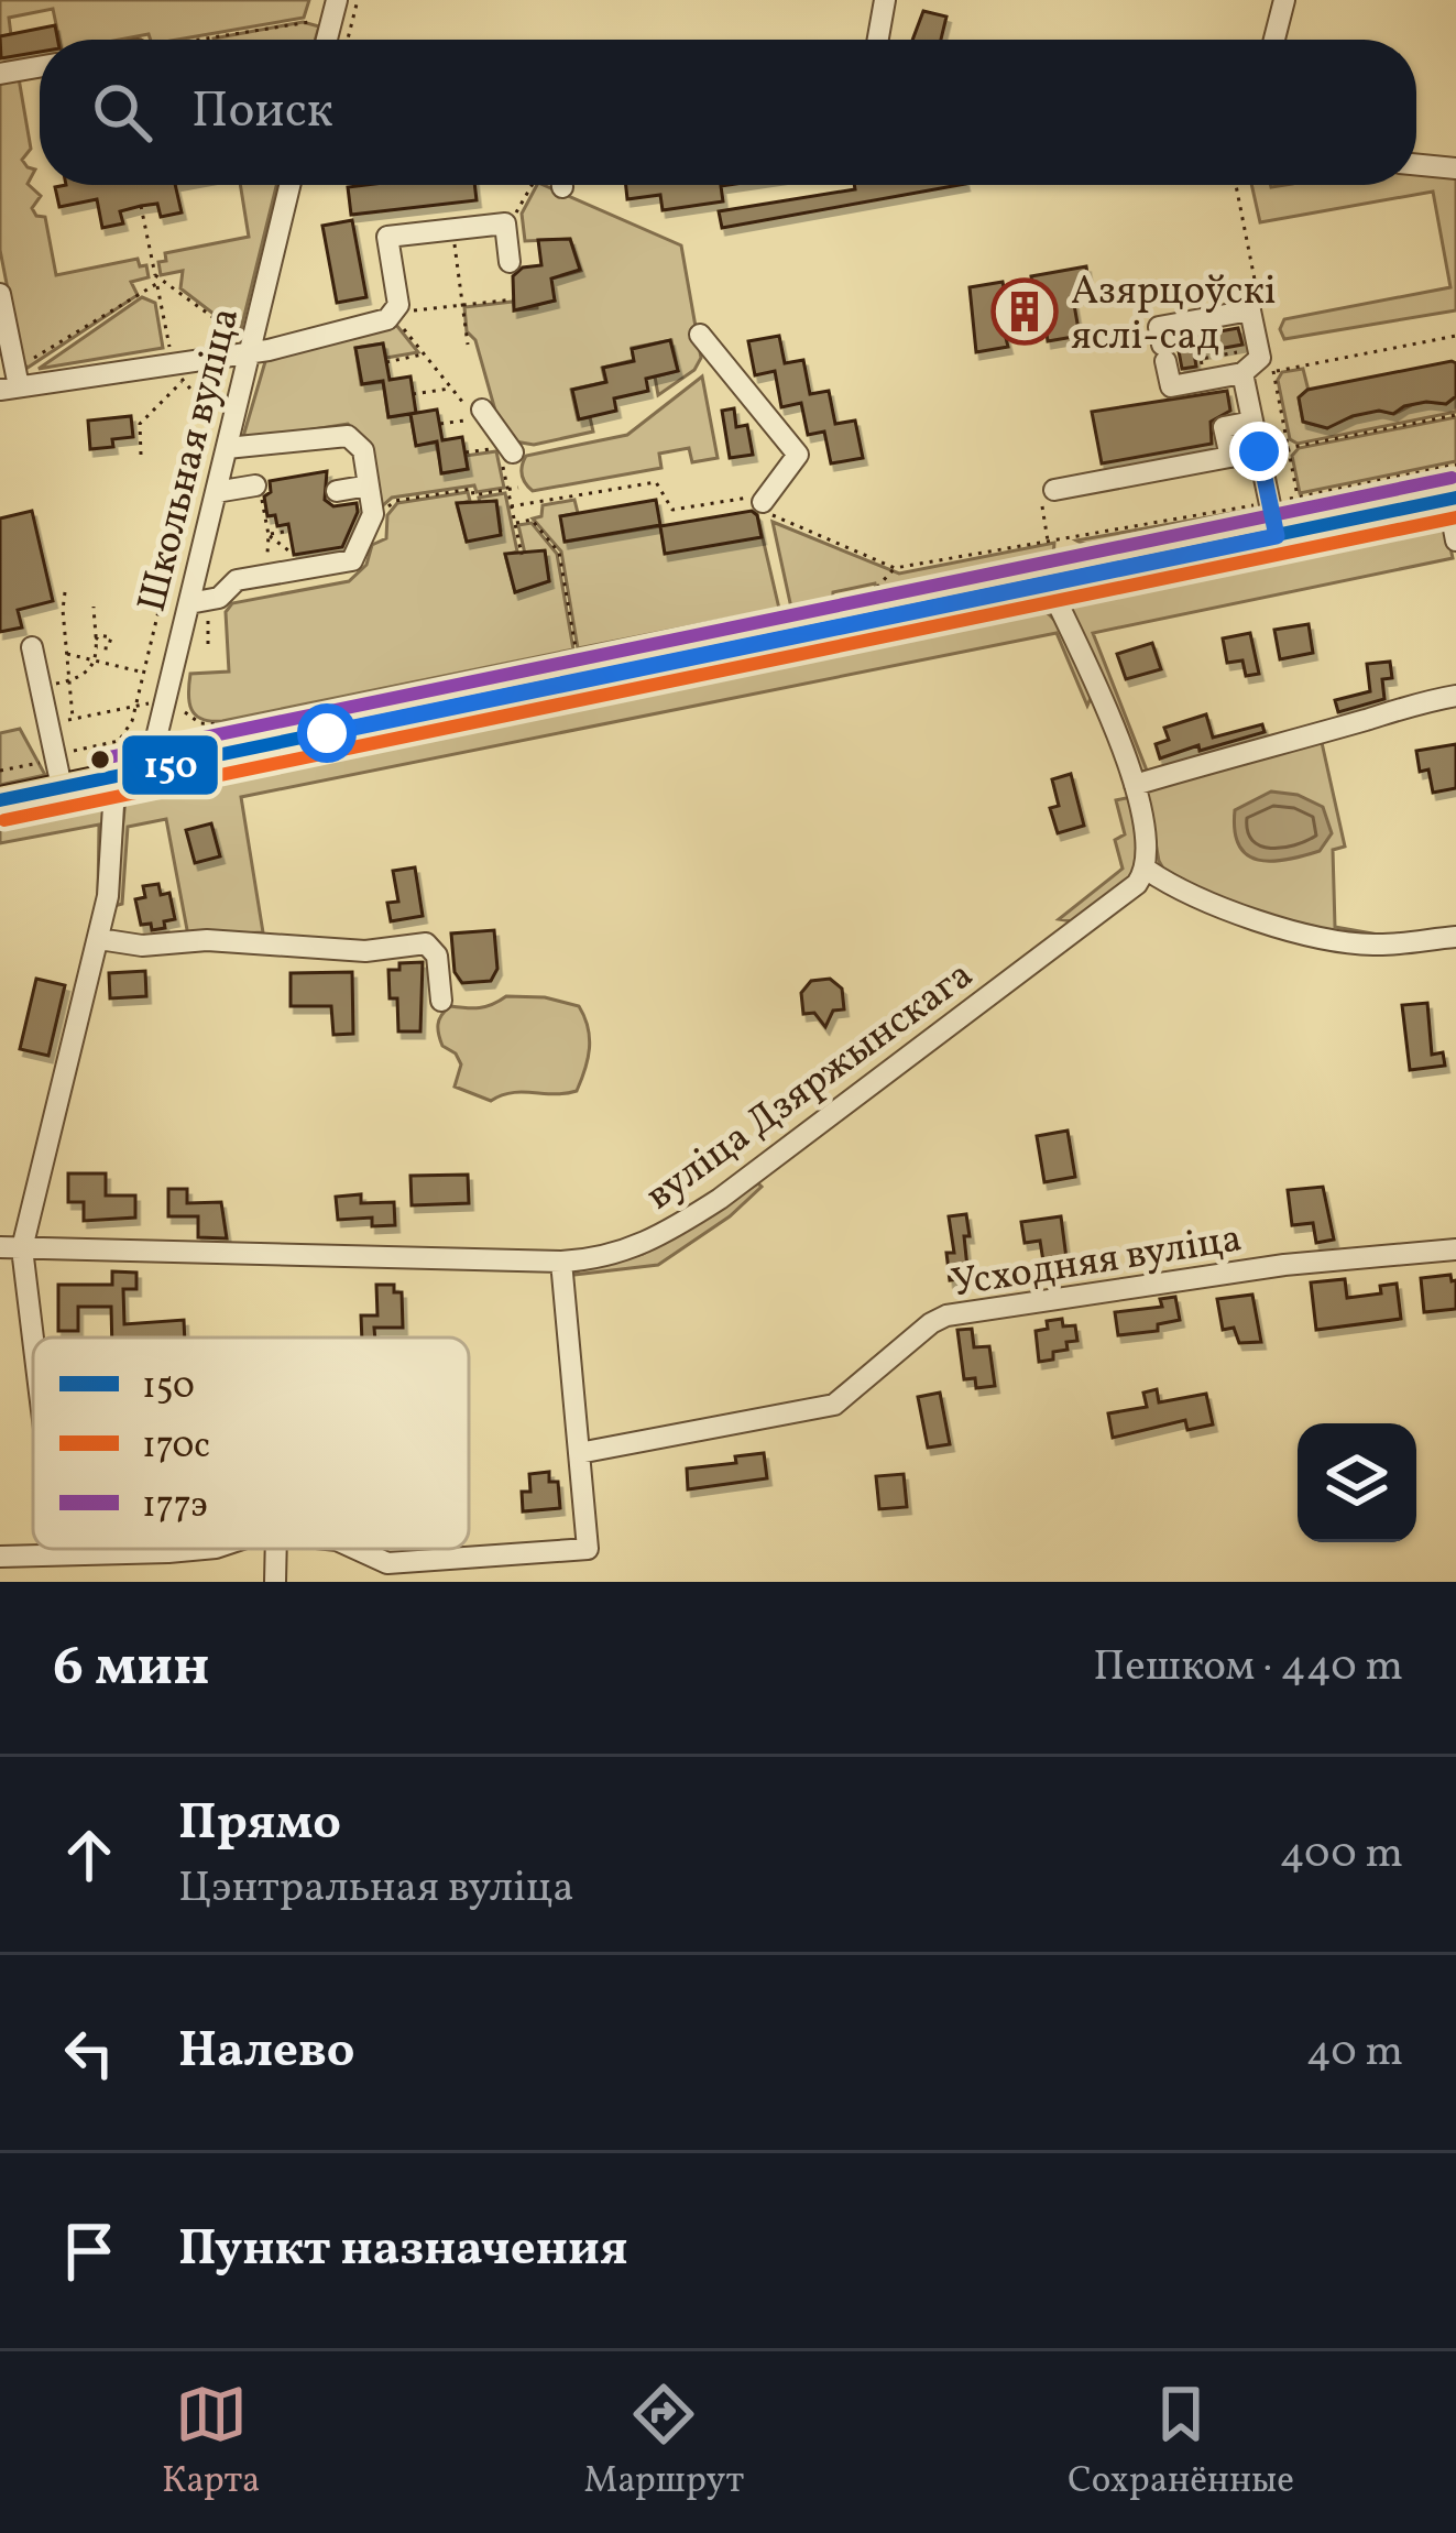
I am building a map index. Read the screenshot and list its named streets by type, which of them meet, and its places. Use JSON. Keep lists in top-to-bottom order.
{
  "streets": {
    "street": ["Школьная вуліца", "вуліца Дзяржынскага", "Усходняя вуліца"]
  },
  "places": {
    "building": ["Азярцоўскі яслі-сад"]
  },
  "lines": ["transit line 177э", "transit line 150", "transit line 170с"],
  "legend": ["150", "170с", "177э"],
  "page": {
    "search": "Поиск",
    "heading": ["6 мин", "Пешком · 440 m"],
    "list": [
      ["Прямо", "Цэнтральная вуліца", "400 m"],
      ["Налево", "40 m"],
      "Пункт назначения"
    ],
    "nav": ["Карта", "Маршрут", "Сохранённые"]
  }
}
